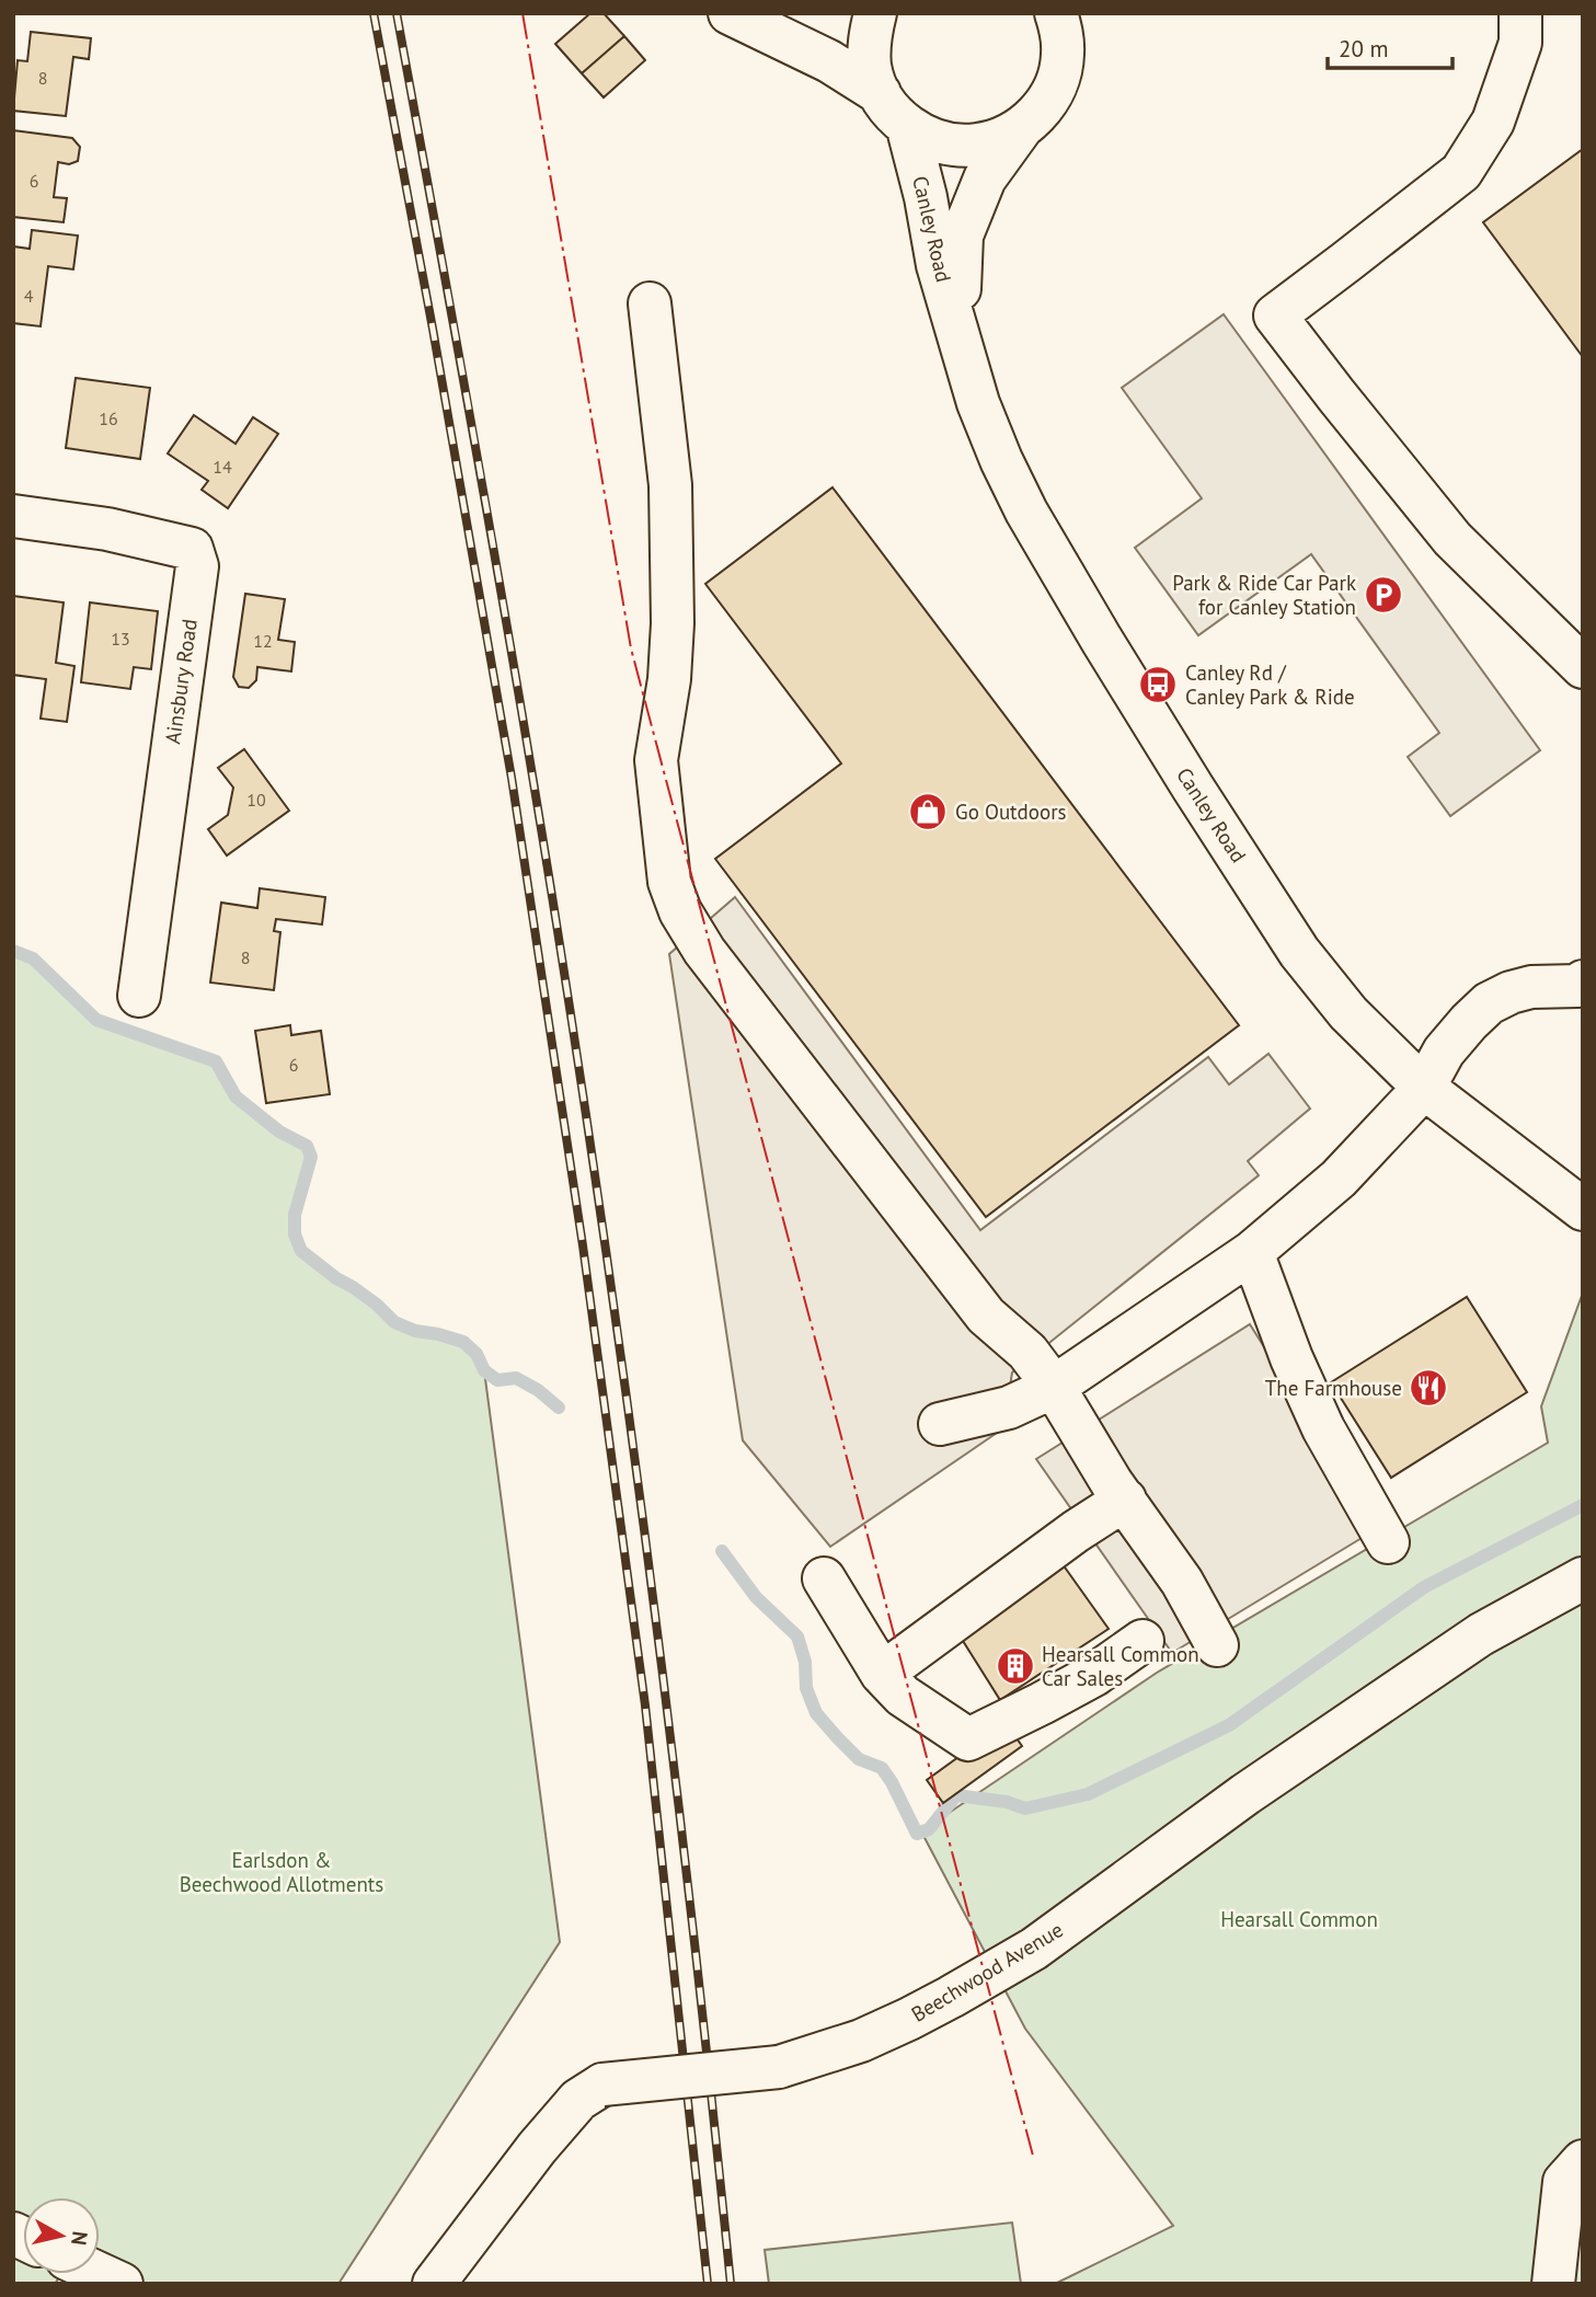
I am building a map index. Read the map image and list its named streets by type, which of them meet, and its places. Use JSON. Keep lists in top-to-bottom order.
{
  "streets": {
    "street": ["Canley Road", "Ainsbury Road", "Beechwood Avenue"]
  },
  "parks": ["Earlsdon & Beechwood Allotments", "Hearsall Common"],
  "places": {
    "parking": ["Park & Ride Car Park for Canley Station"],
    "bus stop": ["Canley Rd / Canley Park & Ride"],
    "shop": ["Go Outdoors"],
    "restaurant": ["The Farmhouse"],
    "building": ["Hearsall Common Car Sales"]
  },
  "house_numbers": [
    "8",
    "6",
    "4",
    "16",
    "14",
    "13",
    "12",
    "10",
    "8",
    "6"
  ],
  "scale_bar": "20 m",
  "north": "right"
}
